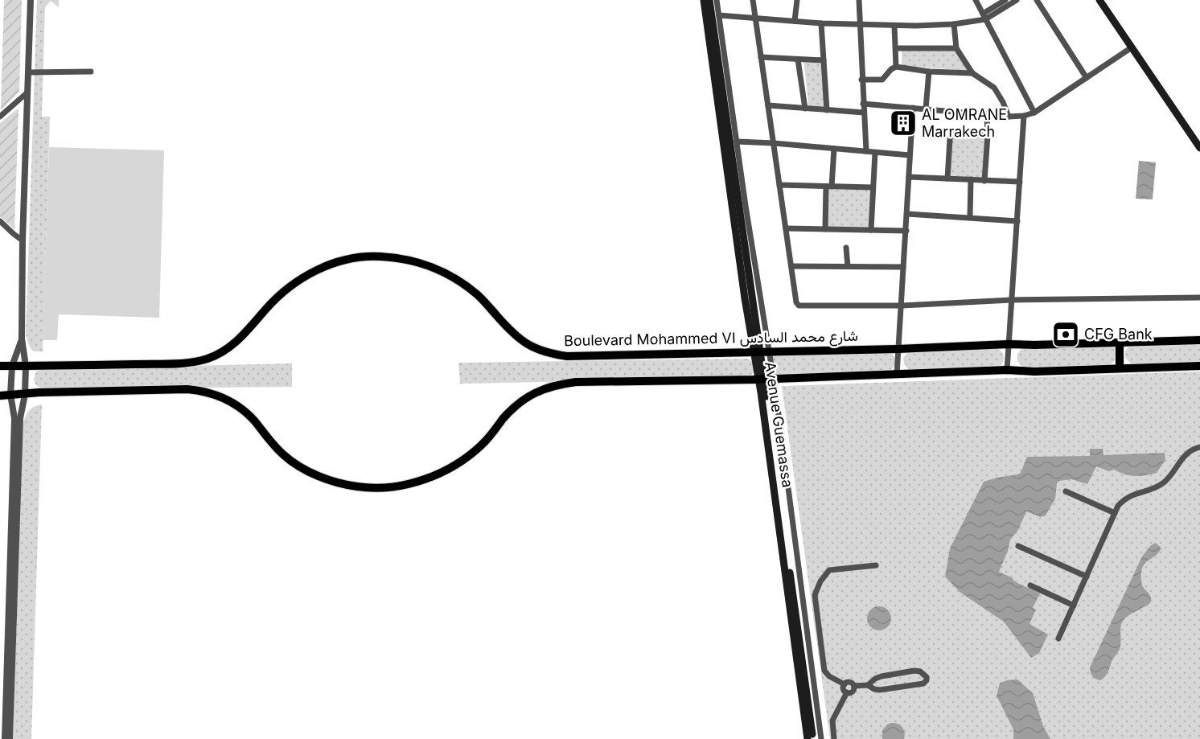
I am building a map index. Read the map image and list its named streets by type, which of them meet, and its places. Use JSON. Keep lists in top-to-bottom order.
{
  "streets": {
    "main road": ["Boulevard Mohammed VI شارع محمد السادس", "Avenue Guemassa"]
  },
  "crossings": [
    ["Boulevard Mohammed VI شارع محمد السادس", "Avenue Guemassa"]
  ],
  "places": {
    "building": ["AL OMRANE Marrakech"],
    "bank": ["CFG Bank"]
  }
}
